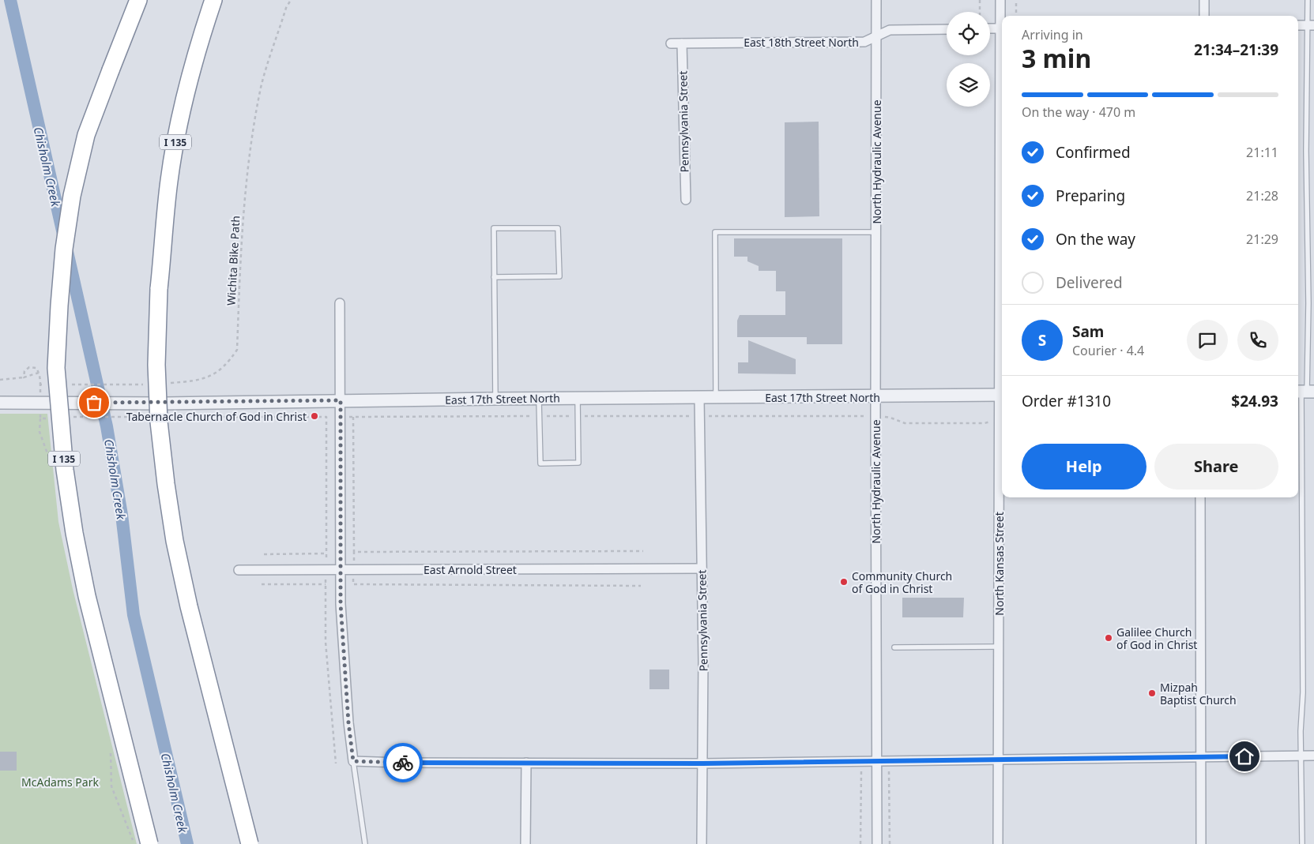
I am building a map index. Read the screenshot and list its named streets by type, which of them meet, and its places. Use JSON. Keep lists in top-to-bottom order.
{
  "streets": {
    "highway": ["I 135"],
    "street": [
      "East 18th Street North",
      "Pennsylvania Street",
      "North Hydraulic Avenue",
      "East 17th Street North",
      "North Kansas Street",
      "East Arnold Street"
    ],
    "path": ["Wichita Bike Path"]
  },
  "crossings": [
    ["East 18th Street North", "Pennsylvania Street"],
    ["East 18th Street North", "North Hydraulic Avenue"],
    ["Pennsylvania Street", "East 17th Street North"],
    ["Pennsylvania Street", "East Arnold Street"],
    ["North Hydraulic Avenue", "East 17th Street North"],
    ["East 17th Street North", "North Kansas Street"]
  ],
  "water": ["Chisholm Creek"],
  "parks": ["McAdams Park"],
  "places": [
    "Tabernacle Church of God in Christ",
    "Community Church of God in Christ",
    "Galilee Church of God in Christ",
    "Mizpah Baptist Church"
  ],
  "page": {
    "heading": ["3 min", "Arriving in", "21:34–21:39"],
    "panel": [
      "Sam",
      "Courier · 4.4",
      "Order #1310",
      "$24.93"
    ],
    "bar": "On the way · 470 m",
    "list": [
      ["Confirmed", "21:11"],
      ["Preparing", "21:28"],
      ["On the way", "21:29"],
      "Delivered"
    ],
    "round": "S",
    "buttons": ["Help", "Share"]
  }
}
